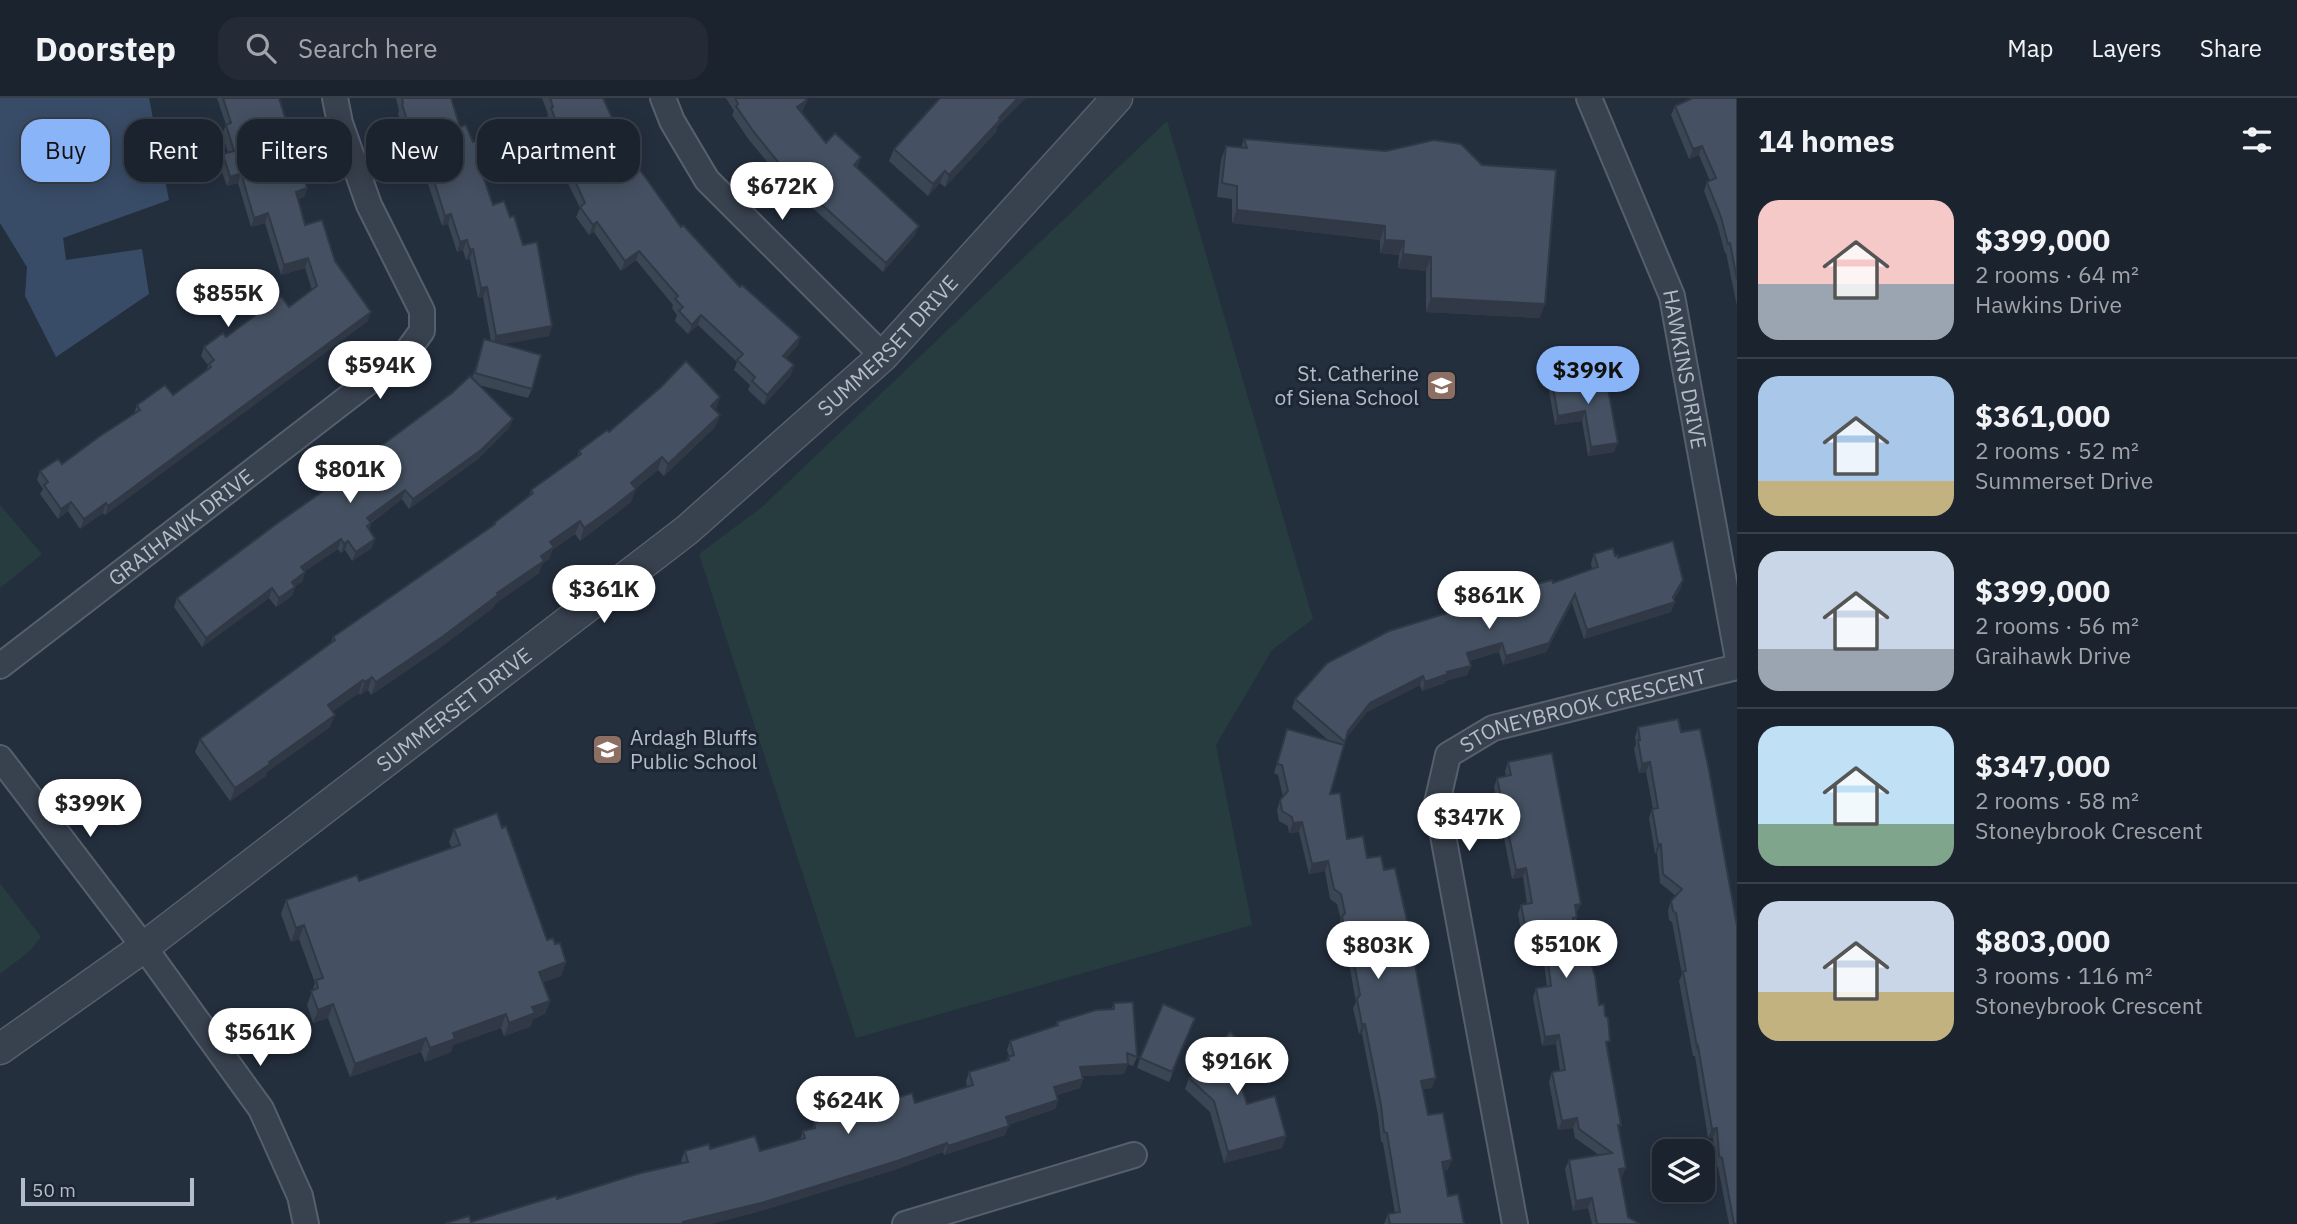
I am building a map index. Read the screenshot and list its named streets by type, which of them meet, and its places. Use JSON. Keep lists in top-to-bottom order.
{
  "streets": {
    "street": [
      "SUMMERSET DRIVE",
      "HAWKINS DRIVE",
      "GRAIHAWK DRIVE",
      "STONEYBROOK CRESCENT"
    ]
  },
  "places": {
    "school or university": ["St. Catherine of Siena School", "Ardagh Bluffs Public School"]
  },
  "scale_bar": "50 m",
  "page": {
    "header": "Doorstep",
    "search": "Search here",
    "nav": ["Map", "Layers", "Share"],
    "heading": "14 homes",
    "chip": [
      "Buy",
      "Rent",
      "Filters",
      "New",
      "Apartment"
    ],
    "price": [
      "$672K",
      "$855K",
      "$594K",
      "$399K",
      "$801K",
      "$361K",
      "$861K",
      "$399K",
      "$347K",
      "$510K",
      "$803K",
      "$561K",
      "$916K",
      "$624K"
    ],
    "list": [
      {
        "name": "$399,000",
        "note": "2 rooms · 64 m² · Hawkins Drive"
      },
      {
        "name": "$361,000",
        "note": "2 rooms · 52 m² · Summerset Drive"
      },
      {
        "name": "$399,000",
        "note": "2 rooms · 56 m² · Graihawk Drive"
      },
      {
        "name": "$347,000",
        "note": "2 rooms · 58 m² · Stoneybrook Crescent"
      },
      {
        "name": "$803,000",
        "note": "3 rooms · 116 m² · Stoneybrook Crescent"
      }
    ],
    "scale": "50 m"
  }
}
